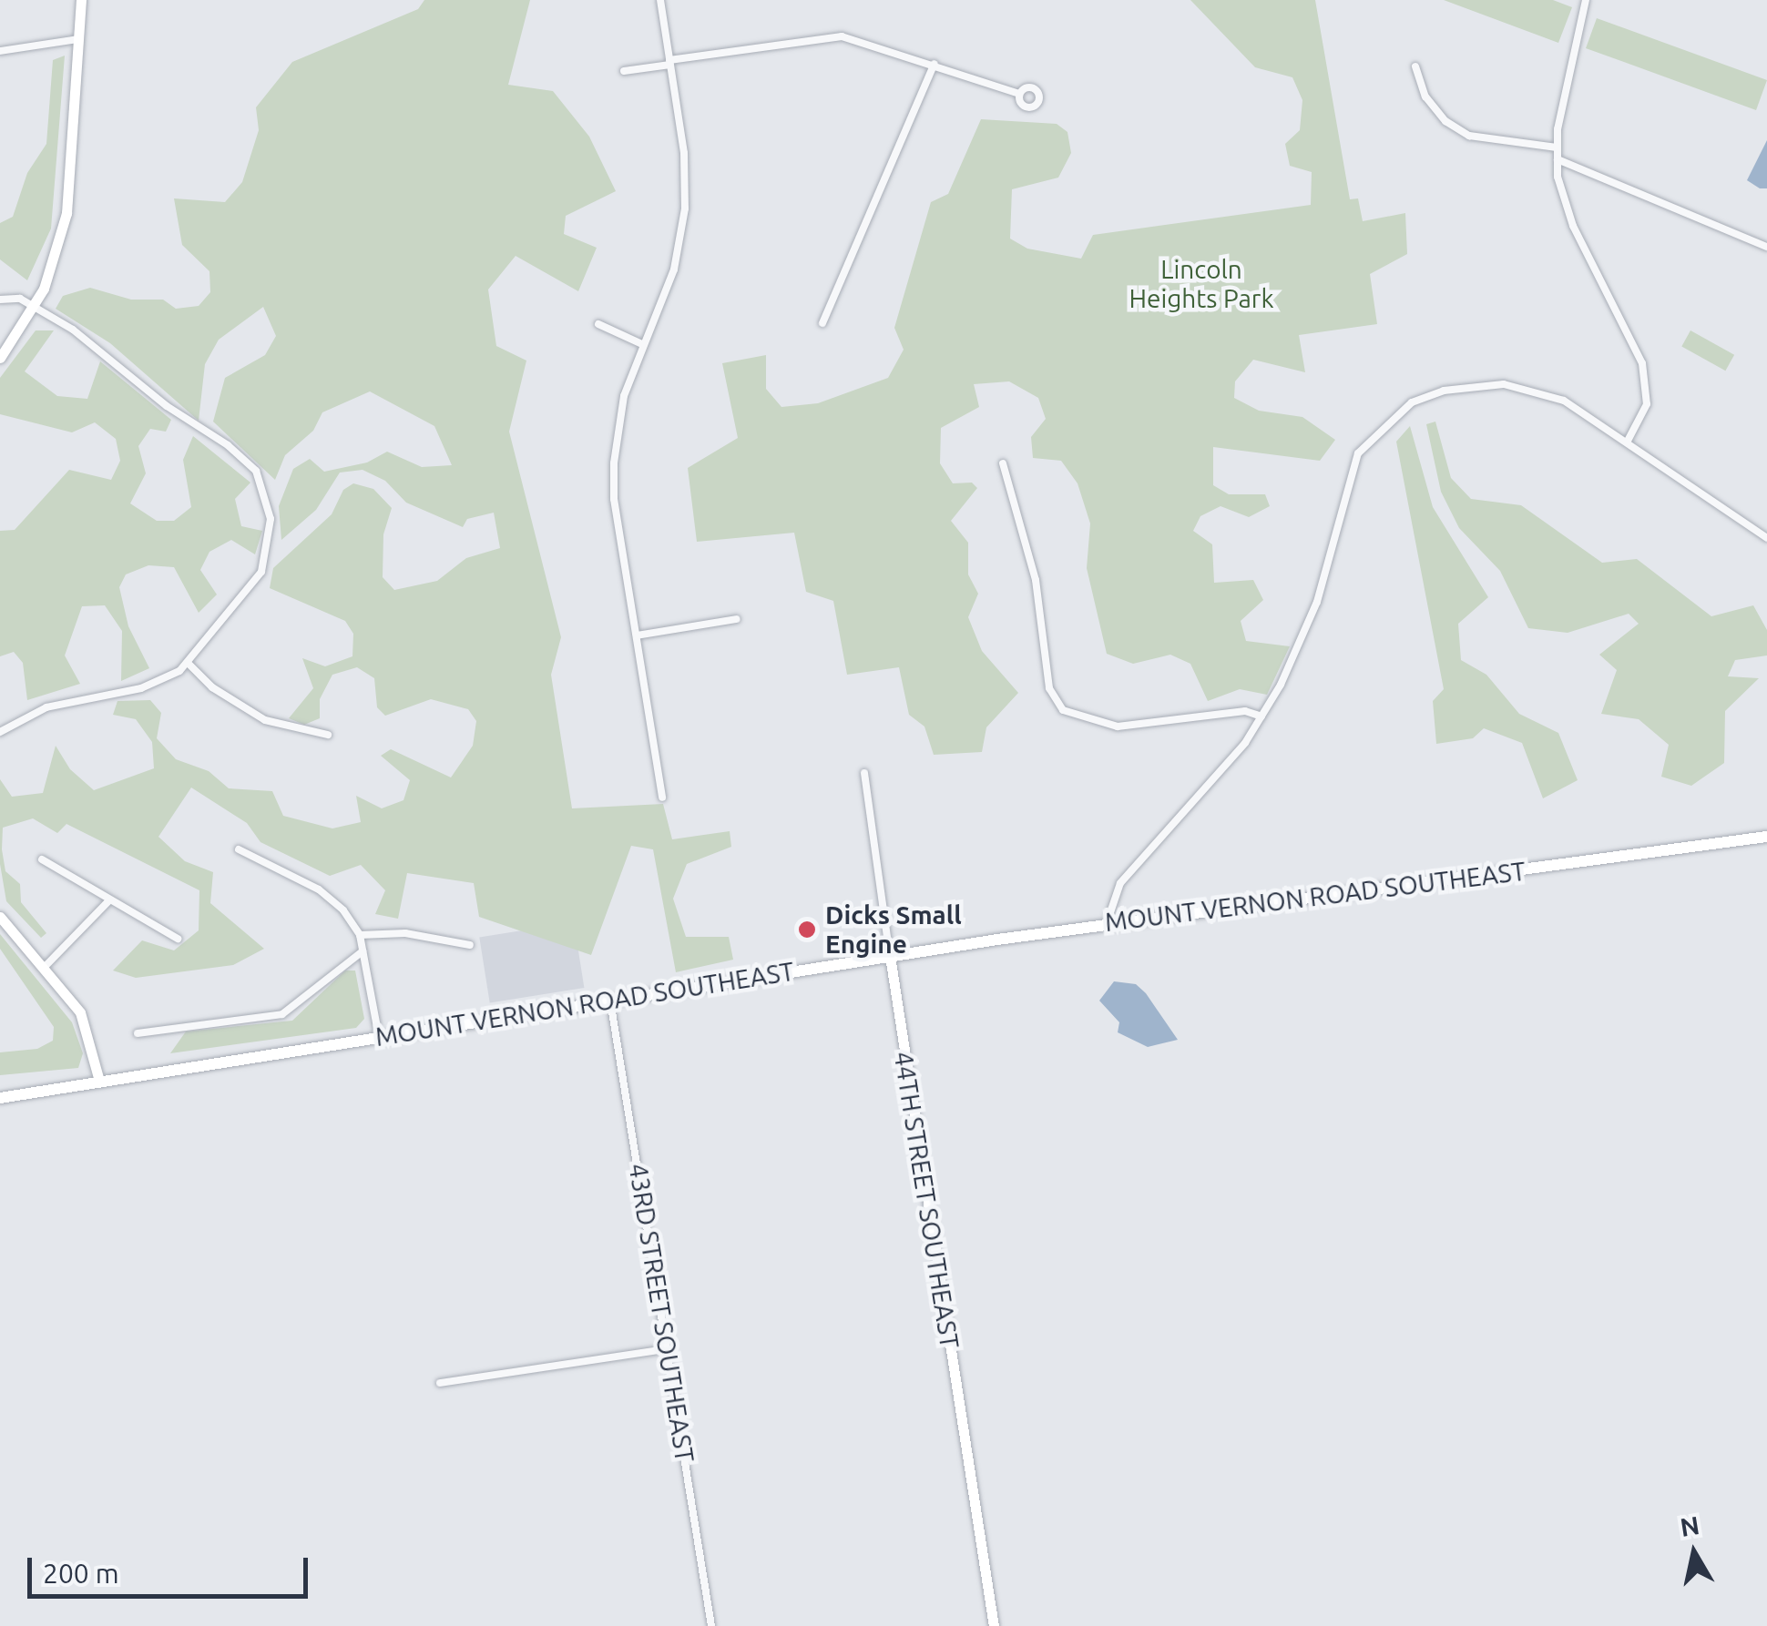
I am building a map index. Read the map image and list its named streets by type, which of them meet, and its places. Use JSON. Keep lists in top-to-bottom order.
{
  "streets": {
    "main road": ["MOUNT VERNON ROAD SOUTHEAST"],
    "street": ["44TH STREET SOUTHEAST", "43RD STREET SOUTHEAST"]
  },
  "crossings": [
    ["MOUNT VERNON ROAD SOUTHEAST", "44TH STREET SOUTHEAST"],
    ["MOUNT VERNON ROAD SOUTHEAST", "43RD STREET SOUTHEAST"]
  ],
  "parks": ["Lincoln Heights Park"],
  "places": ["Dicks Small Engine"],
  "scale_bar": "200 m",
  "north": "top"
}
